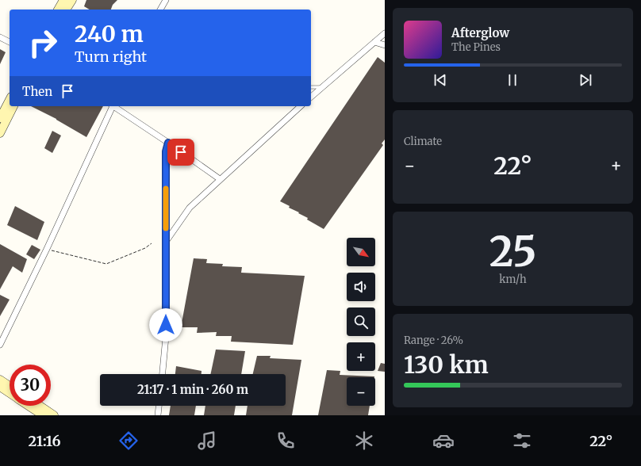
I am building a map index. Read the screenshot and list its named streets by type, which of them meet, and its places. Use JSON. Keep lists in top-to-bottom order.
{
  "north": "bottom right",
  "page": {
    "turn": ["240 m", "Turn right"],
    "song": ["Afterglow", "The Pines"],
    "then": "Then",
    "tile": [
      "Climate",
      ["25", "km/h"],
      ["Range · 26%", "130 km"]
    ],
    "heat": ["−", "22°", "+"],
    "map_buttons": ["+", "−"],
    "limit": "30",
    "trip": "21:17 · 1 min · 260 m",
    "tabs": ["21:16", "22°"]
  }
}
